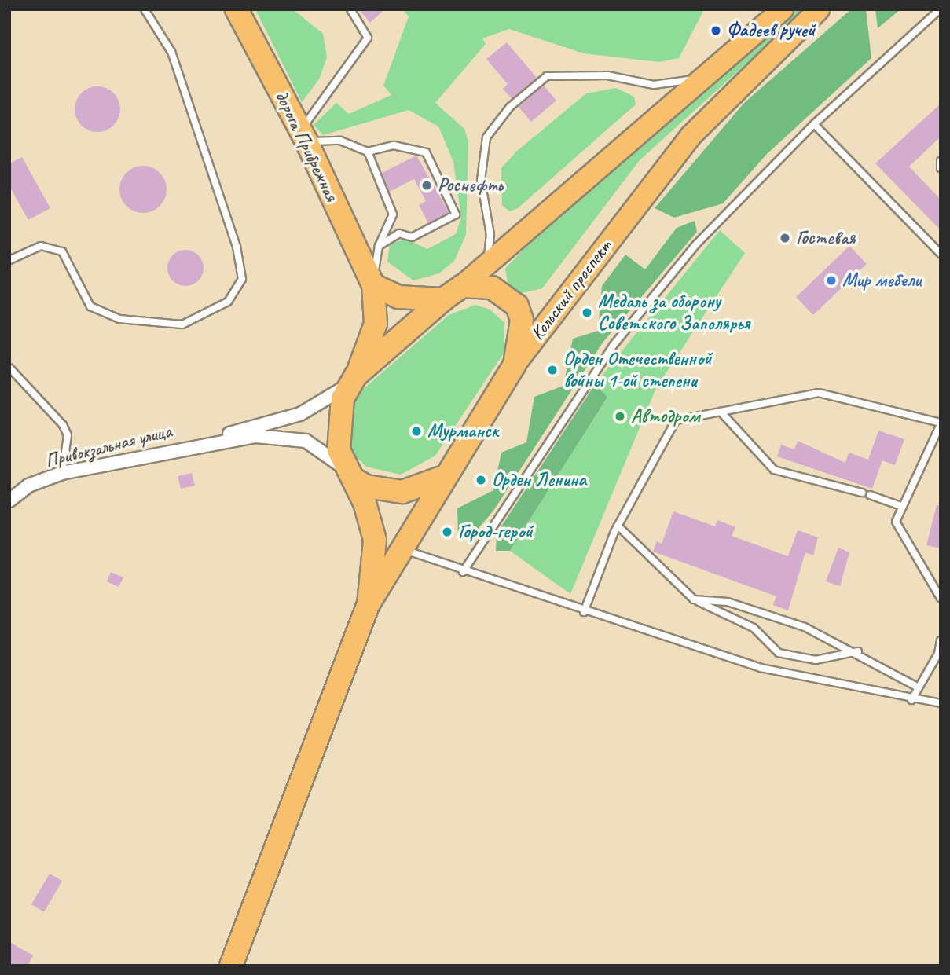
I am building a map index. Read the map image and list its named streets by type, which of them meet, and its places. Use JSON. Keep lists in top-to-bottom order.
{
  "streets": {
    "highway": ["дорога Прибрежная", "Кольский проспект"],
    "street": ["Привокзальная улица"]
  },
  "places": [
    "Фадеев ручей",
    "Роснефть",
    "Гостевая",
    "Мир мебели",
    "Медаль за оборону Советского Заполярья",
    "Орден Отечественной войны 1-ой степени",
    "Автодром",
    "Мурманск",
    "Орден Ленина",
    "Город-герой"
  ]
}
